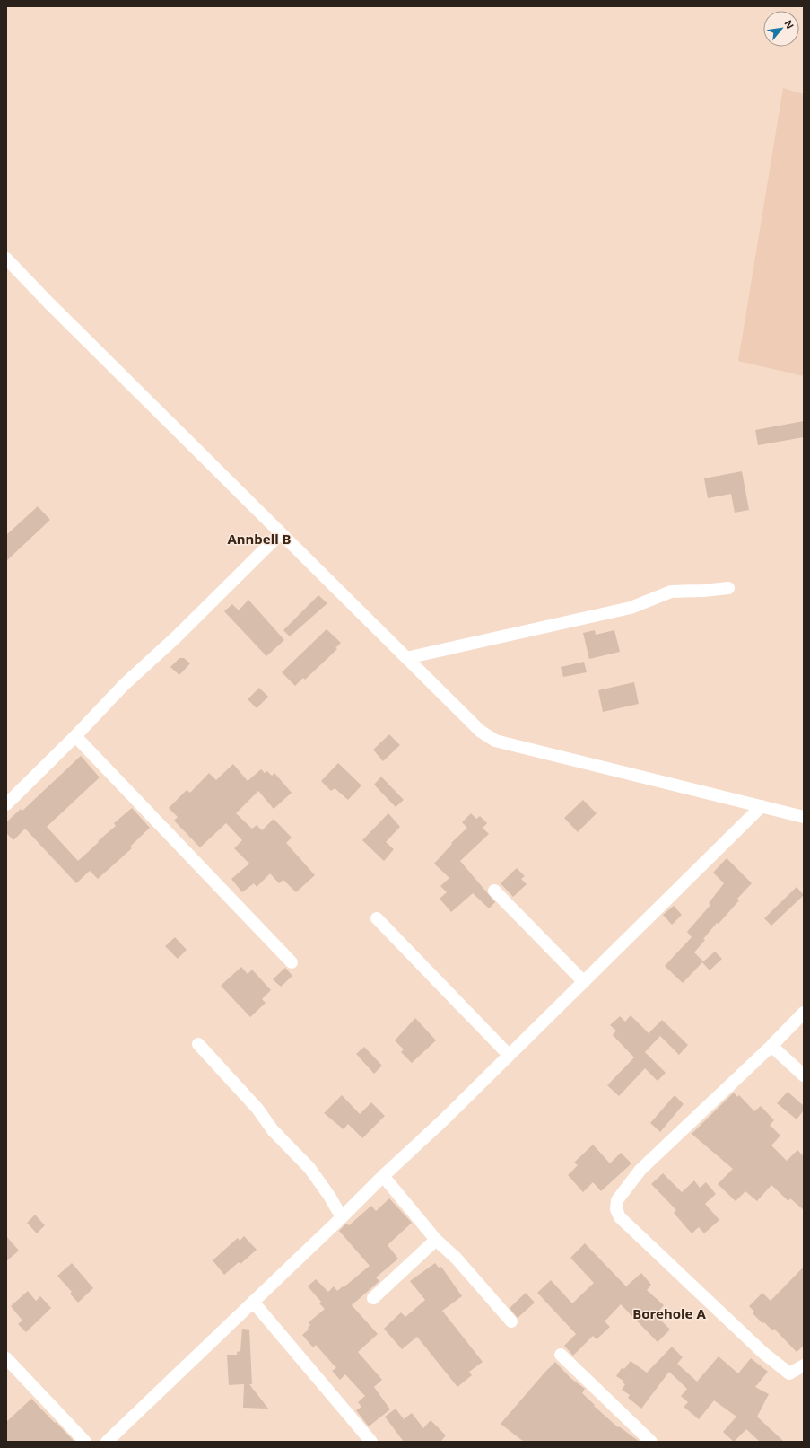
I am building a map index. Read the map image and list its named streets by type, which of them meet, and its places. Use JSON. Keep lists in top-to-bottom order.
{
  "districts": ["Annbell B", "Borehole A"],
  "north": "top right"
}
